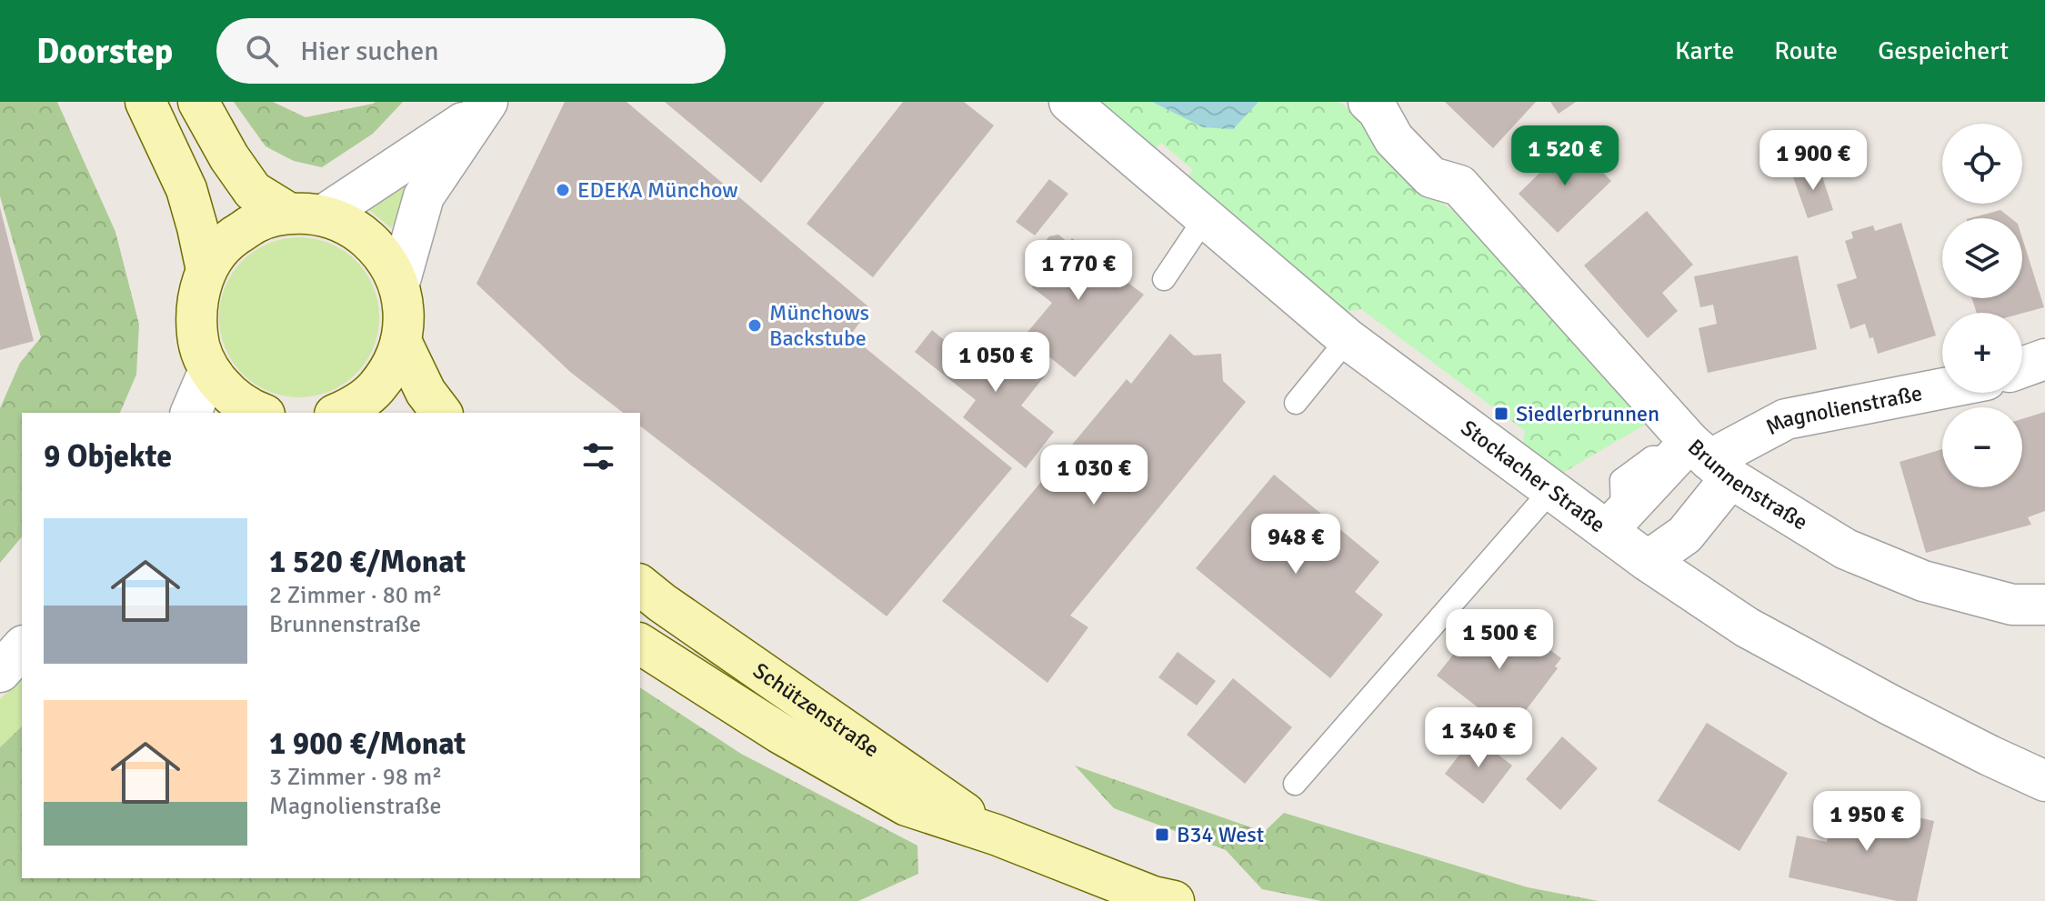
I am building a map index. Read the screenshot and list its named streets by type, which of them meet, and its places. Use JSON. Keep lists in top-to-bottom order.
{
  "streets": {
    "main road": ["Schützenstraße"],
    "street": ["Magnolienstraße", "Stockacher Straße", "Brunnenstraße"]
  },
  "crossings": [
    ["Magnolienstraße", "Brunnenstraße"]
  ],
  "places": {
    "other": ["EDEKA Münchow", "Münchows Backstube"],
    "transit": ["Siedlerbrunnen", "B34 West"]
  },
  "page": {
    "header": "Doorstep",
    "search": "Hier suchen",
    "nav": ["Karte", "Route", "Gespeichert"],
    "map_buttons": ["+", "−"],
    "price": [
      "1 520 €",
      "1 900 €",
      "1 770 €",
      "1 050 €",
      "1 030 €",
      "948 €",
      "1 500 €",
      "1 340 €",
      "1 950 €"
    ],
    "heading": "9 Objekte",
    "list": [
      {
        "name": "1 520 €/Monat",
        "note": "2 Zimmer · 80 m² · Brunnenstraße"
      },
      {
        "name": "1 900 €/Monat",
        "note": "3 Zimmer · 98 m² · Magnolienstraße"
      }
    ]
  }
}
